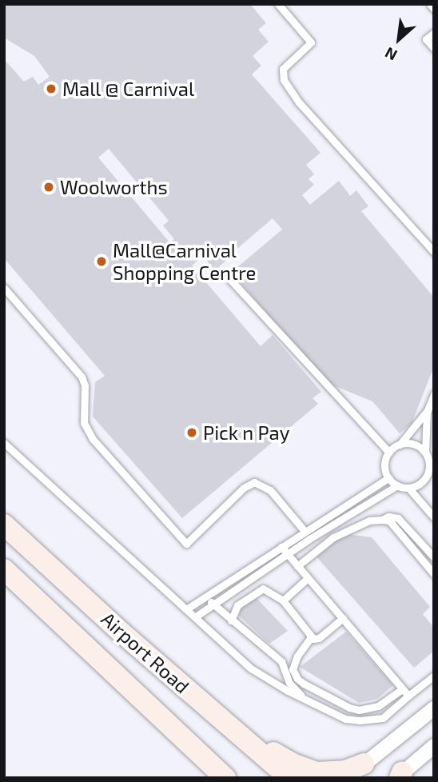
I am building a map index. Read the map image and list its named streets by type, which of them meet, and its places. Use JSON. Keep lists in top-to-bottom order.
{
  "streets": {
    "main road": ["Airport Road"]
  },
  "places": [
    "Mall @ Carnival",
    "Woolworths",
    "Mall@Carnival Shopping Centre",
    "Pick n Pay"
  ],
  "north": "bottom left"
}
